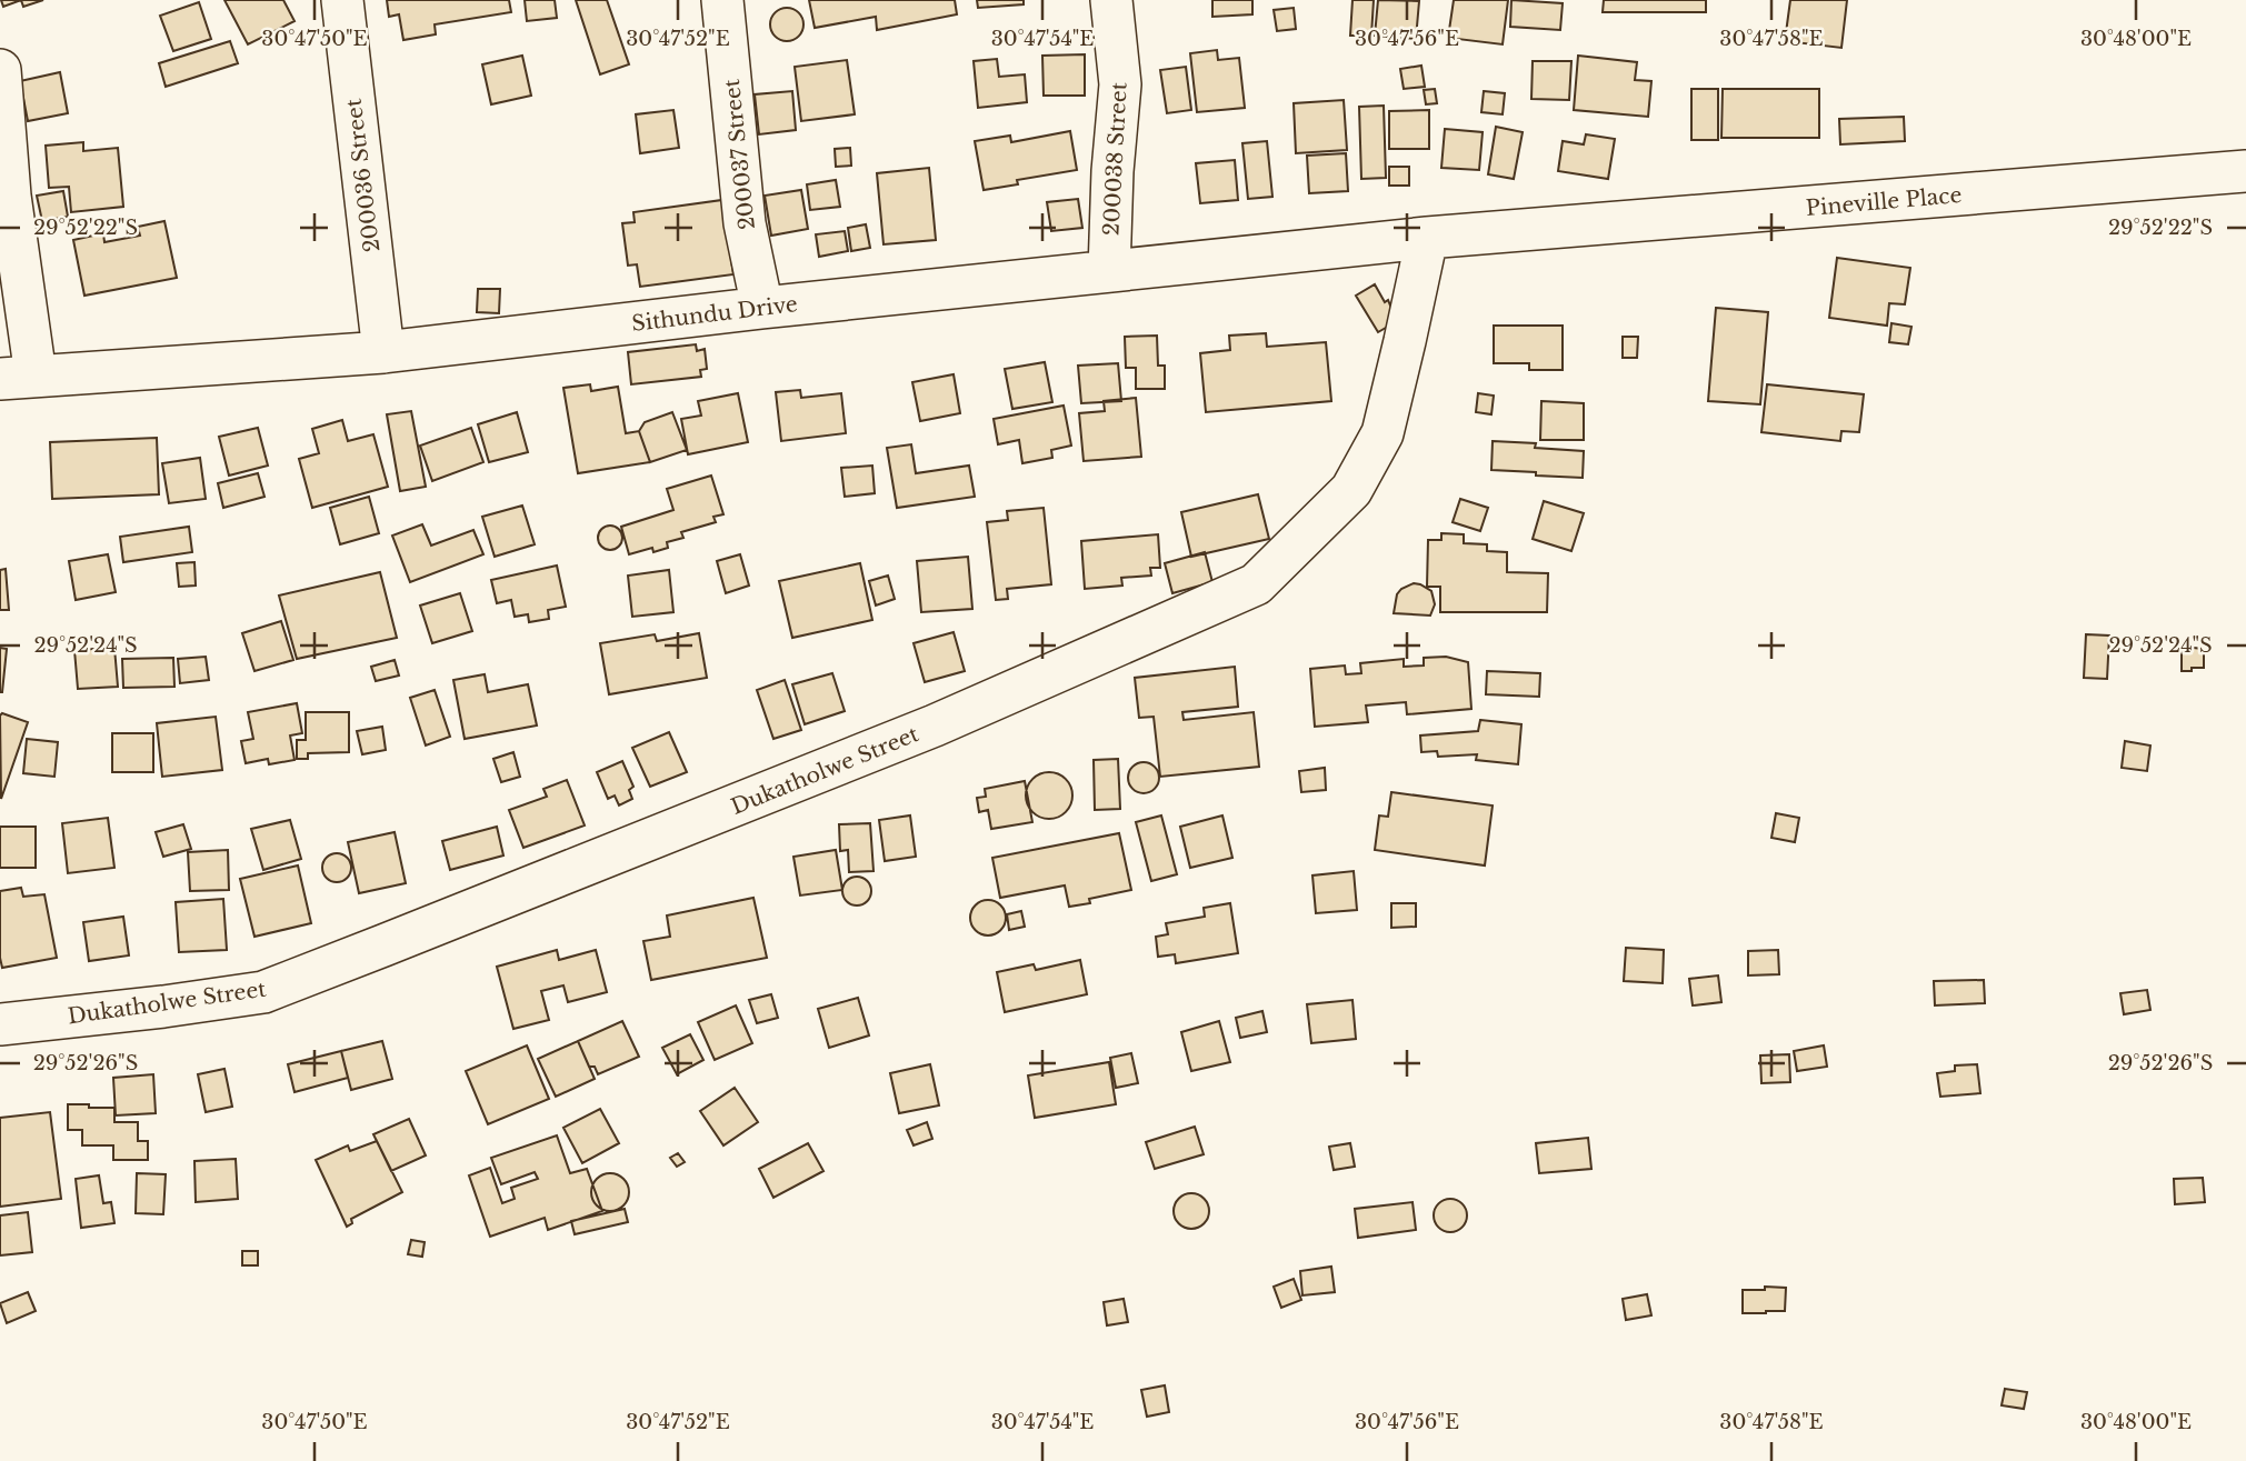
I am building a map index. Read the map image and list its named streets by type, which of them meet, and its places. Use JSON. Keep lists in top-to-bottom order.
{
  "streets": {
    "street": [
      "200037 Street",
      "200038 Street",
      "200036 Street",
      "Pineville Place",
      "Sithundu Drive",
      "Dukatholwe Street"
    ]
  },
  "crossings": [
    ["200037 Street", "Sithundu Drive"],
    ["200038 Street", "Sithundu Drive"],
    ["200036 Street", "Sithundu Drive"],
    ["Pineville Place", "Sithundu Drive"],
    ["Pineville Place", "Dukatholwe Street"],
    ["Sithundu Drive", "Dukatholwe Street"]
  ],
  "coordinates": [
    "30°47'50\"E",
    "30°47'52\"E",
    "30°47'54\"E",
    "30°47'56\"E",
    "30°47'58\"E",
    "30°48'00\"E",
    "29°52'22\"S",
    "29°52'24\"S",
    "29°52'26\"S"
  ]
}
